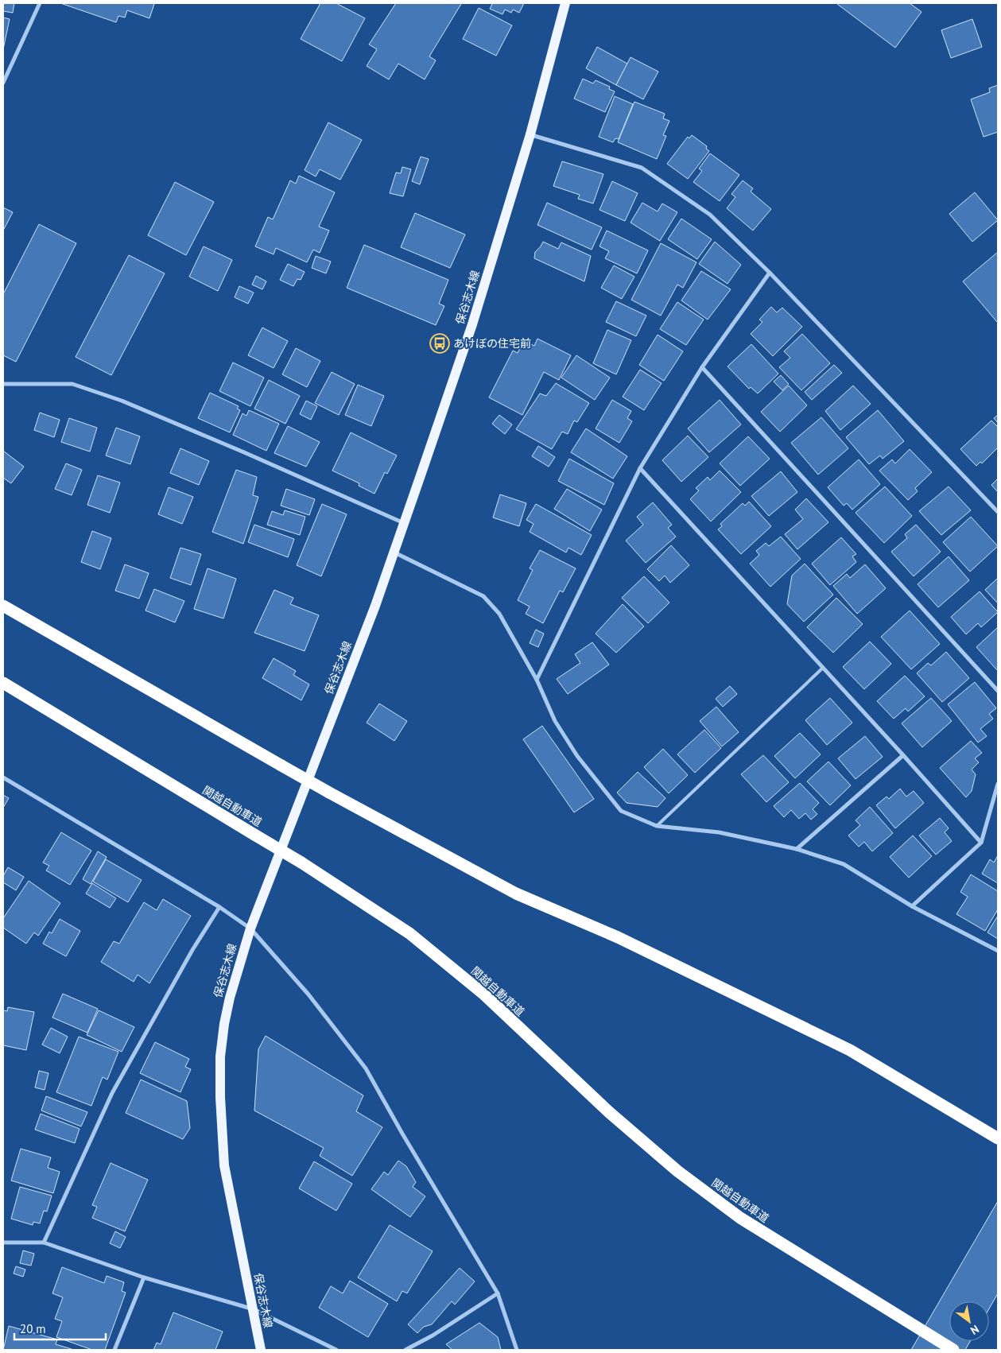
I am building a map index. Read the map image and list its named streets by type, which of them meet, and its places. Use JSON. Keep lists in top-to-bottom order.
{
  "streets": {
    "highway": ["関越自動車道"],
    "main road": ["保谷志木線"]
  },
  "places": {
    "bus stop": ["あけぼの住宅前"]
  },
  "scale_bar": "20 m",
  "north": "bottom right"
}
